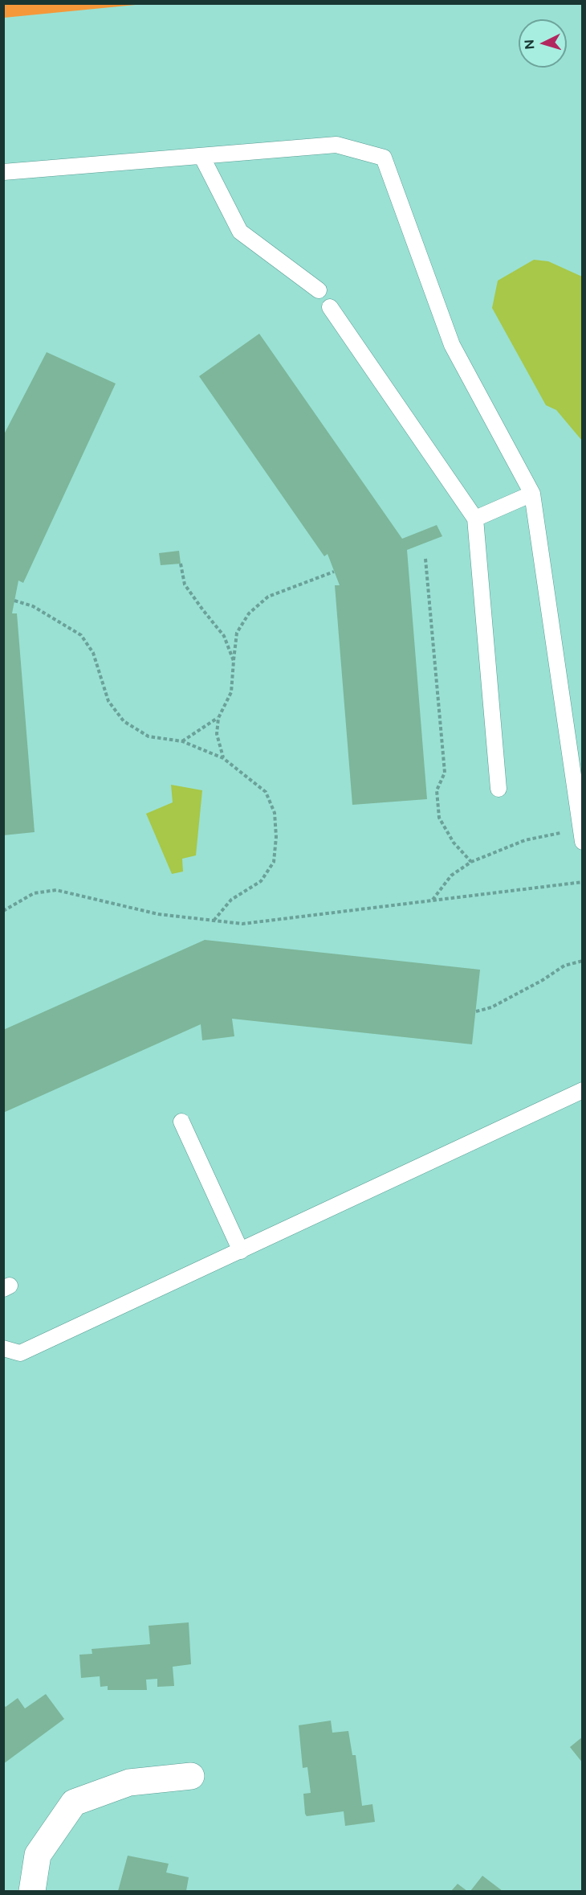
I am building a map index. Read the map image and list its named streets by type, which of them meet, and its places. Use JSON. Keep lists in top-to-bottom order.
{
  "north": "left"
}
